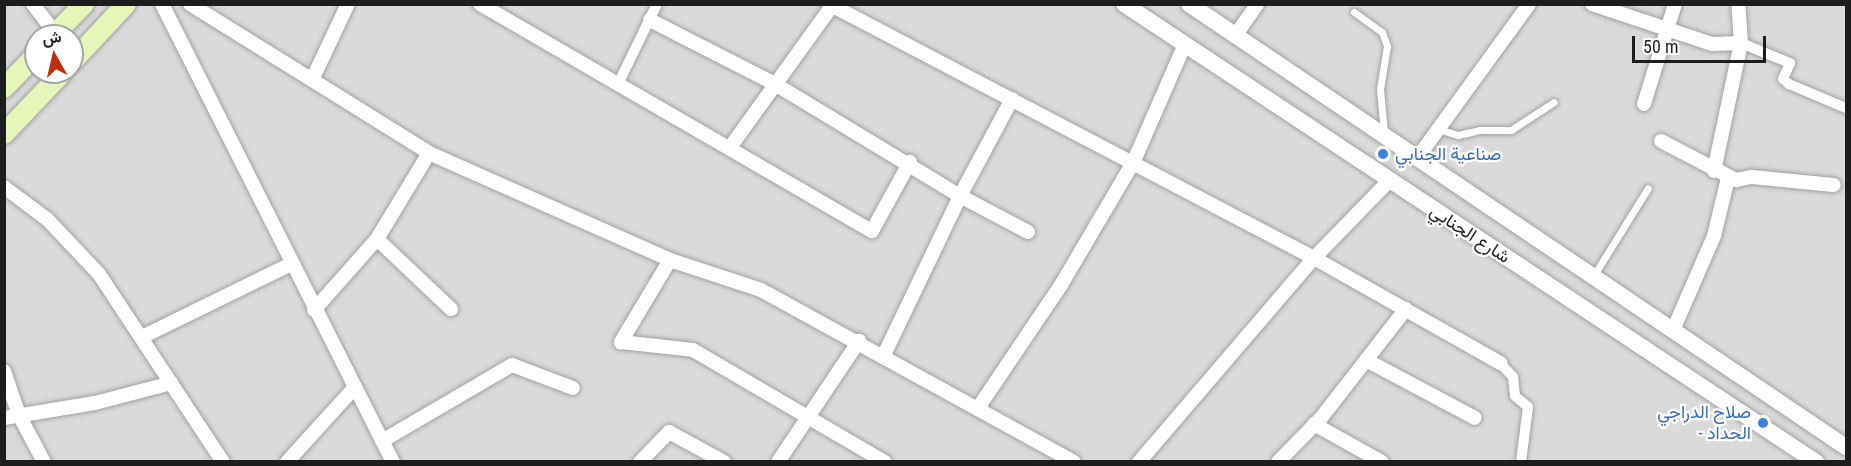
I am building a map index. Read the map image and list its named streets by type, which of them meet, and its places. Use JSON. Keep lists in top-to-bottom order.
{
  "streets": {
    "street": ["شارع الجنابي"]
  },
  "places": ["صناعية الجنابي", "صلاح الدراجي - الحداد"],
  "scale_bar": "50 m",
  "north": "top"
}
